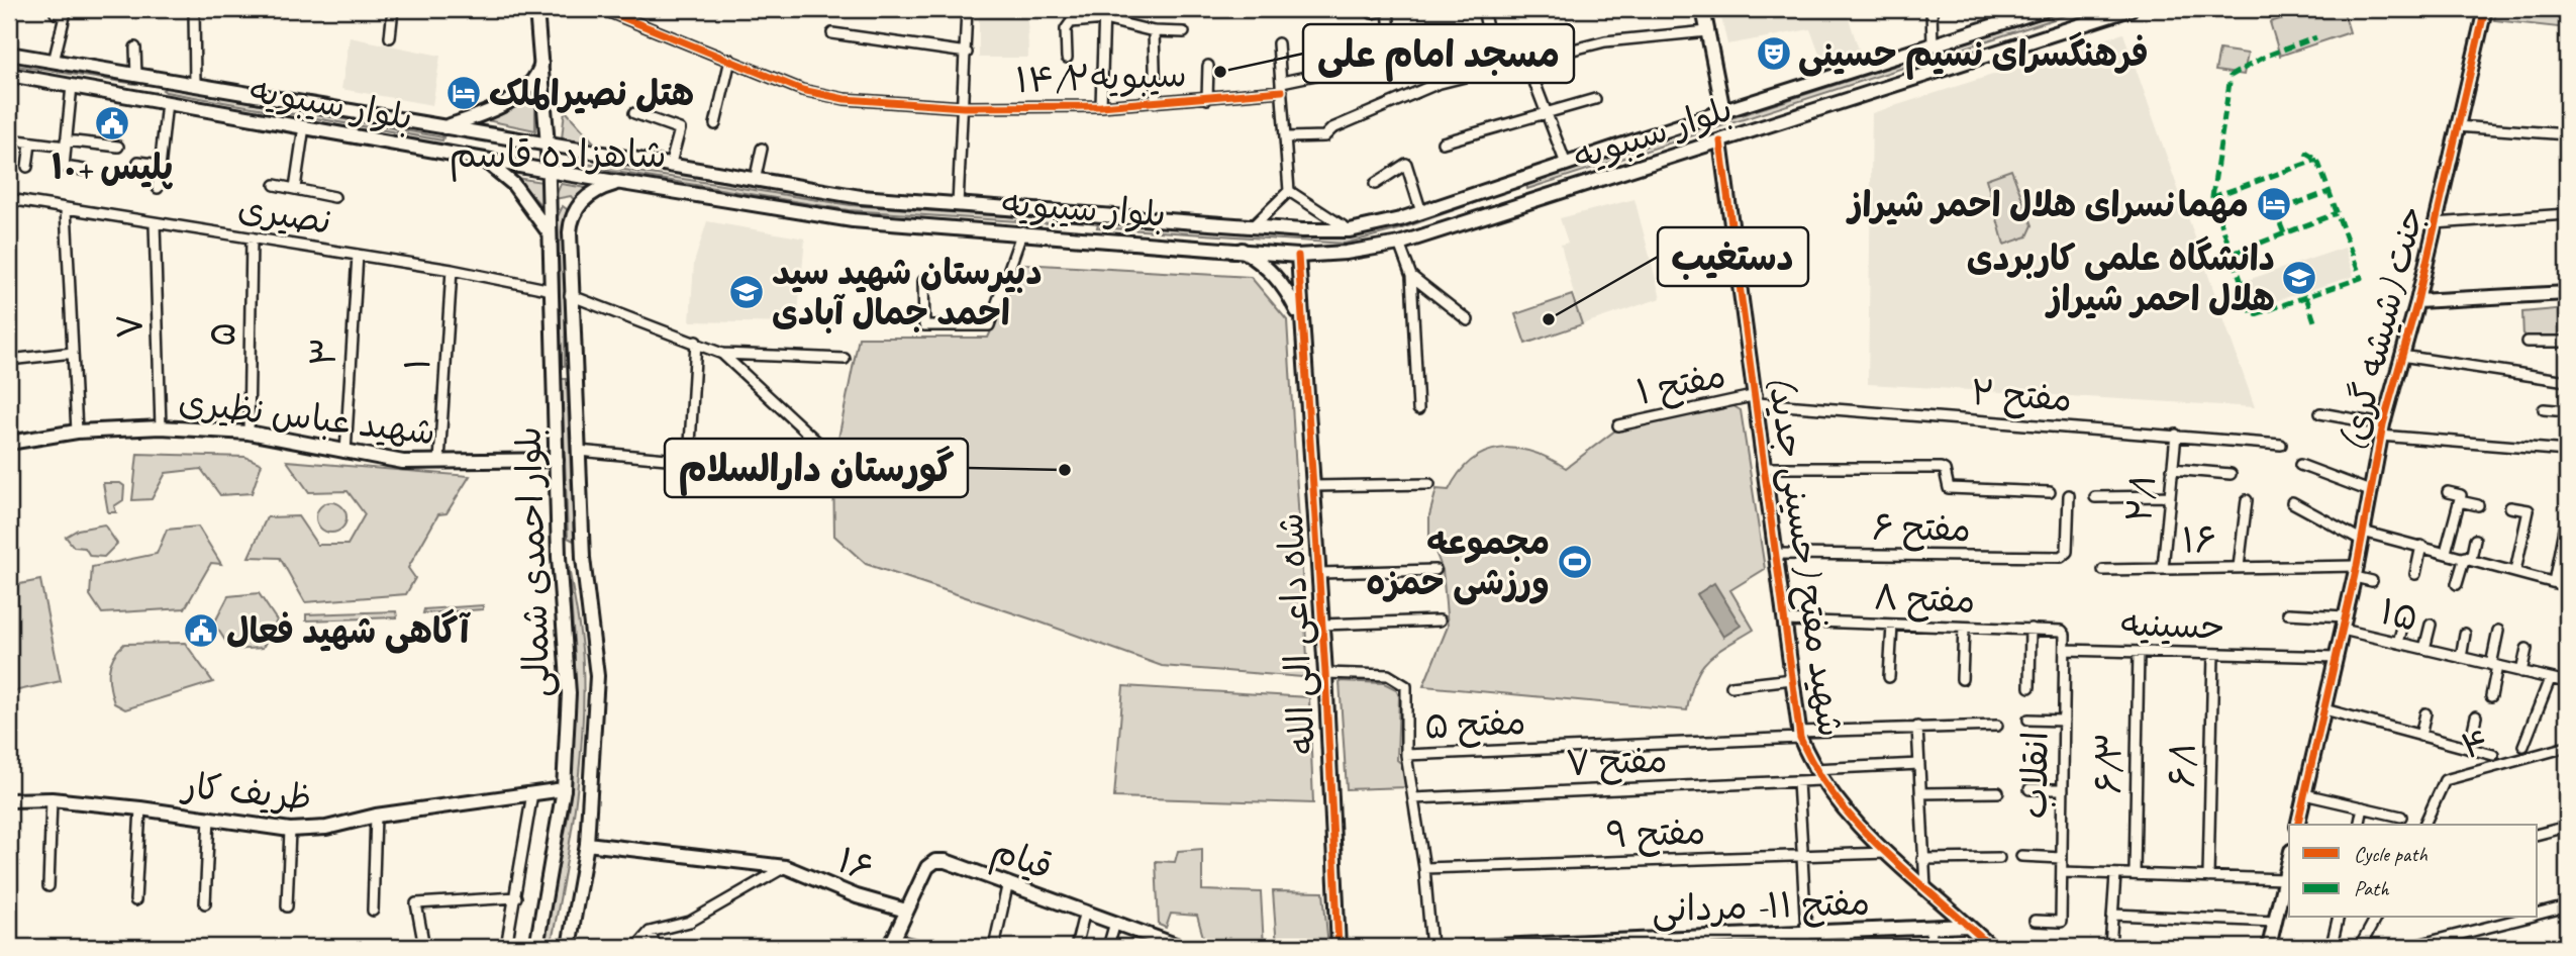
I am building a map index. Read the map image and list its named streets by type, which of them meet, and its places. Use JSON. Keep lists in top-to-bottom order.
{
  "streets": {
    "main road": [
      "بلوار سیبویه",
      "جنت (شیشه گری)",
      "شهید عباس نظیری",
      "۱۶",
      "شهید مفتح (حسینی جدید)",
      "بلوار احمدی شمالی",
      "شاه داعی الی الله",
      "ظریف کار",
      "قیام",
      "مفتح ۱۱- مردانی"
    ],
    "street": [
      "سیبویه۱۴/۲",
      "نصیری",
      "۷",
      "۵",
      "۳",
      "۱",
      "مفتح ۱",
      "مفتح ۲",
      "۲/۱",
      "مفتح ۶",
      "مفتح ۸",
      "۱۵",
      "حسینیه",
      "مفتح ۵",
      "۴",
      "مفتح ۷",
      "۶/۳",
      "۶/۱",
      "انقلاب",
      "مفتح ۹"
    ]
  },
  "crossings": [
    ["بلوار سیبویه", "شهید مفتح (حسینی جدید)"],
    ["بلوار سیبویه", "بلوار احمدی شمالی"],
    ["بلوار سیبویه", "شاه داعی الی الله"],
    ["نصیری", "۷"],
    ["نصیری", "۵"],
    ["نصیری", "۳"],
    ["نصیری", "۱"],
    ["نصیری", "بلوار احمدی شمالی"],
    ["۷", "شهید عباس نظیری"],
    ["جنت (شیشه گری)", "۱۶"],
    ["جنت (شیشه گری)", "۱۵"],
    ["جنت (شیشه گری)", "حسینیه"],
    ["۵", "شهید عباس نظیری"],
    ["۳", "شهید عباس نظیری"],
    ["۱", "شهید عباس نظیری"],
    ["مفتح ۱", "مفتح ۲"],
    ["مفتح ۱", "شهید مفتح (حسینی جدید)"],
    ["مفتح ۲", "۲/۱"],
    ["مفتح ۲", "شهید مفتح (حسینی جدید)"],
    ["شهید عباس نظیری", "بلوار احمدی شمالی"],
    ["۲/۱", "۱۶"],
    ["مفتح ۶", "شهید مفتح (حسینی جدید)"],
    ["۱۶", "بلوار احمدی شمالی"],
    ["۱۶", "قیام"],
    ["شهید مفتح (حسینی جدید)", "مفتح ۸"],
    ["شهید مفتح (حسینی جدید)", "مفتح ۵"],
    ["شهید مفتح (حسینی جدید)", "مفتح ۷"],
    ["شهید مفتح (حسینی جدید)", "مفتح ۹"],
    ["شهید مفتح (حسینی جدید)", "مفتح ۱۱- مردانی"],
    ["بلوار احمدی شمالی", "ظریف کار"],
    ["مفتح ۸", "انقلاب"],
    ["حسینیه", "۶/۳"],
    ["حسینیه", "۶/۱"],
    ["حسینیه", "انقلاب"]
  ],
  "districts": ["شاهزاده قاسم"],
  "places": {
    "theatre": ["فرهنگسرای نسیم حسینی"],
    "other": ["مسجد امام علی", "دستغیب", "گورستان دارالسلام"],
    "hotel": ["هتل نصیرالملک", "مهمانسرای هلال احمر شیراز"],
    "public building": ["پلیس +۱۰", "آگاهی شهید فعال"],
    "school or university": ["دانشگاه علمی کاربردی هلال احمر شیراز", "دبیرستان شهید سید احمد جمال آبادی"],
    "sports": ["مجموعه ورزشی حمزه"]
  },
  "legend": ["Cycle path", "Path"]
}
